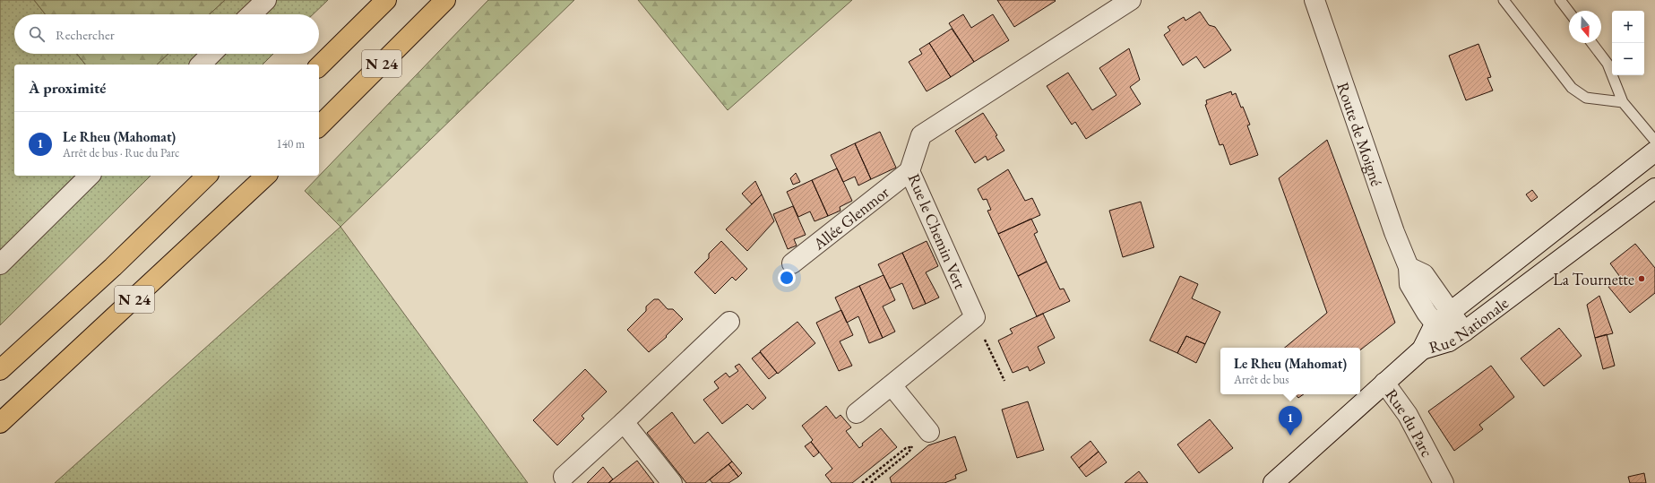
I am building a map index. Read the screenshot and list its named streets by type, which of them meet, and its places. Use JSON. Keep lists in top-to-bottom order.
{
  "streets": {
    "highway": ["N 24"],
    "street": [
      "Route de Moigné",
      "Allée Glenmor",
      "Rue le Chemin Vert",
      "Rue Nationale",
      "Rue du Parc"
    ]
  },
  "crossings": [
    ["Route de Moigné", "Rue Nationale"],
    ["Allée Glenmor", "Rue le Chemin Vert"]
  ],
  "places": ["La Tournette"],
  "north": "bottom",
  "page": {
    "map_buttons": ["+", "−"],
    "search": "Rechercher",
    "heading": "À proximité",
    "list": [
      {
        "mark": "1",
        "name": "Le Rheu (Mahomat)",
        "note": "Arrêt de bus · Rue du Parc",
        "value": "140 m"
      }
    ],
    "popup": ["Le Rheu (Mahomat)", "Arrêt de bus"],
    "pins": "1"
  }
}
